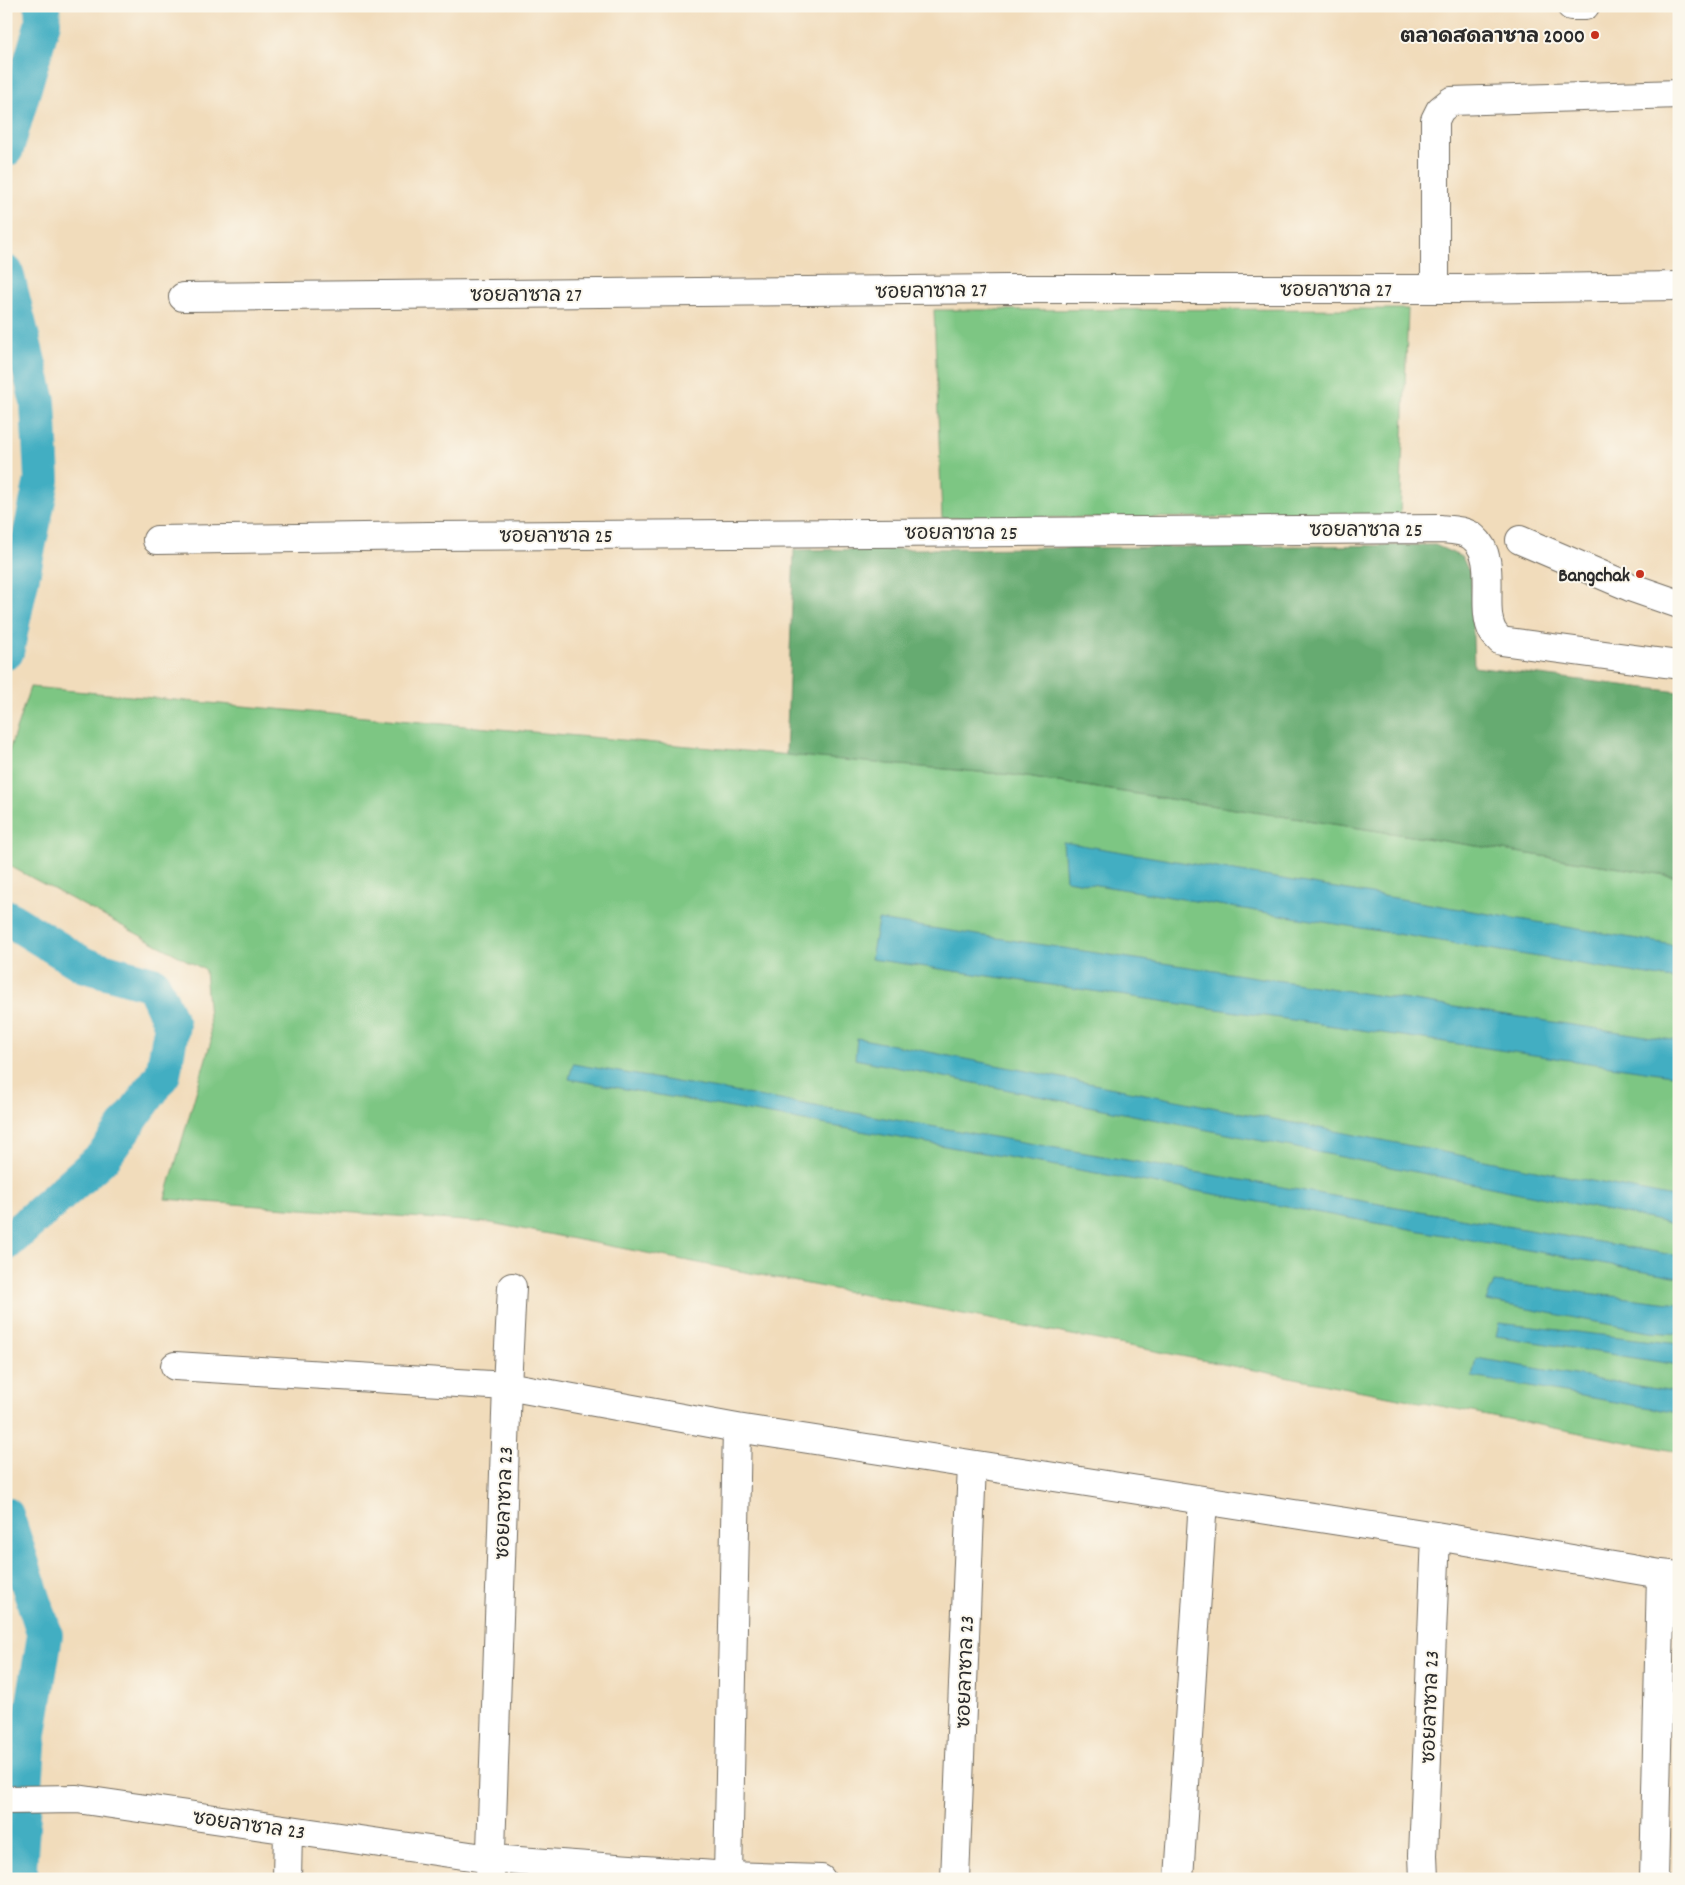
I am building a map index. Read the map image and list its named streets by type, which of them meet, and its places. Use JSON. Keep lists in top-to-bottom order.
{
  "streets": {
    "street": ["ซอยลาซาล 27", "ซอยลาซาล 25", "ซอยลาซาล 23"]
  },
  "places": ["ตลาดสดลาซาล 2000", "Bangchak"]
}
